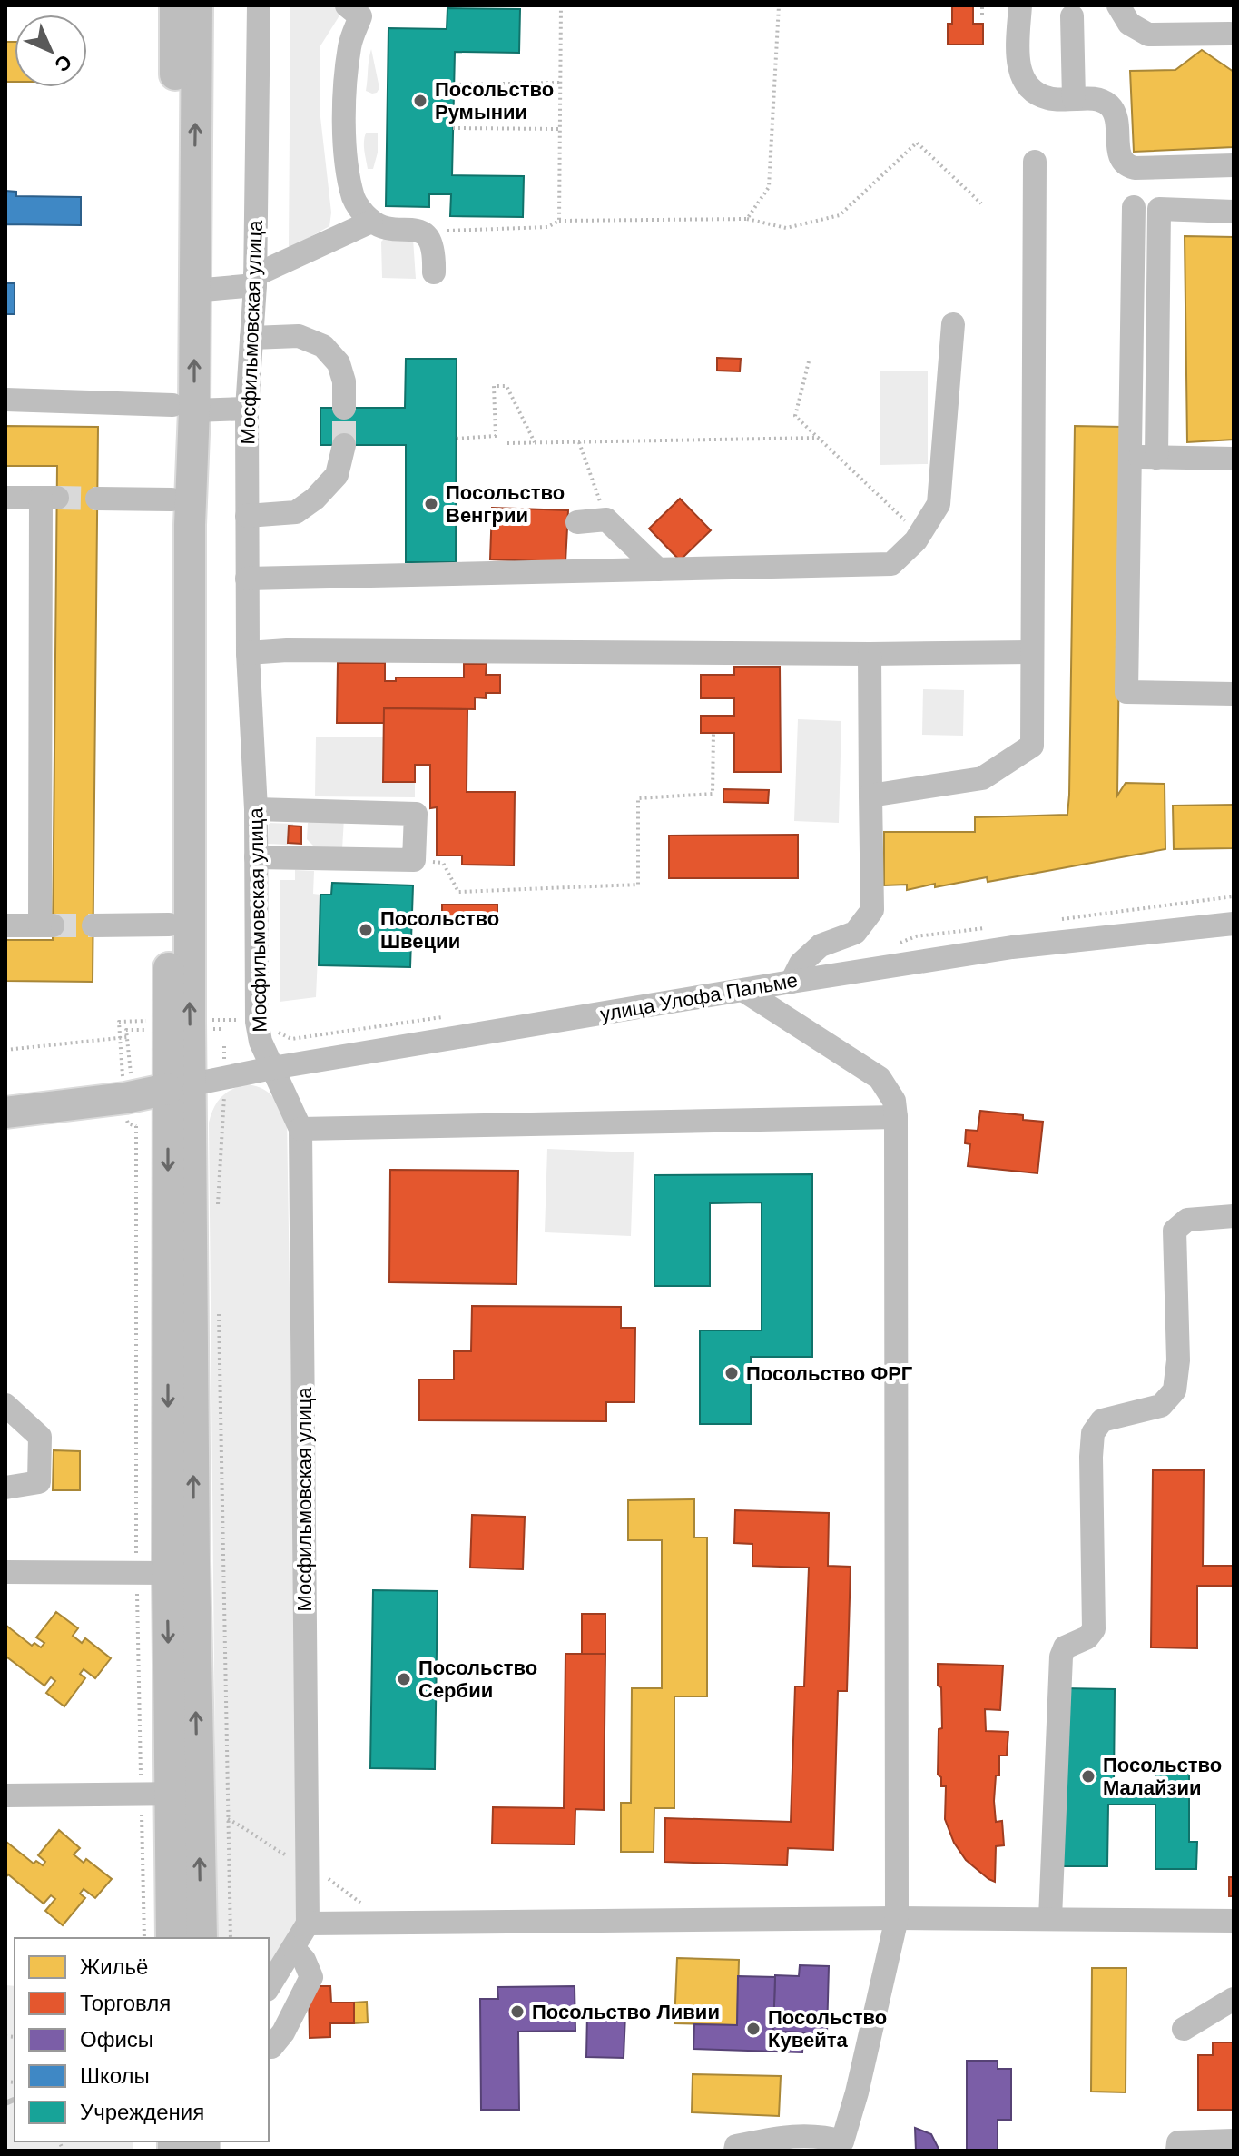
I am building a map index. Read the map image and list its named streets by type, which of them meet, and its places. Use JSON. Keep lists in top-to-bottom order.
{
  "streets": {
    "street": ["Мосфильмовская улица", "улица Улофа Пальме"]
  },
  "crossings": [
    ["Мосфильмовская улица", "улица Улофа Пальме"]
  ],
  "places": [
    "Посольство Румынии",
    "Посольство Венгрии",
    "Посольство Швеции",
    "Посольство ФРГ",
    "Посольство Сербии",
    "Посольство Малайзии",
    "Посольство Ливии",
    "Посольство Кувейта"
  ],
  "legend": [
    "Жильё",
    "Торговля",
    "Офисы",
    "Школы",
    "Учреждения"
  ],
  "north": "bottom right"
}
